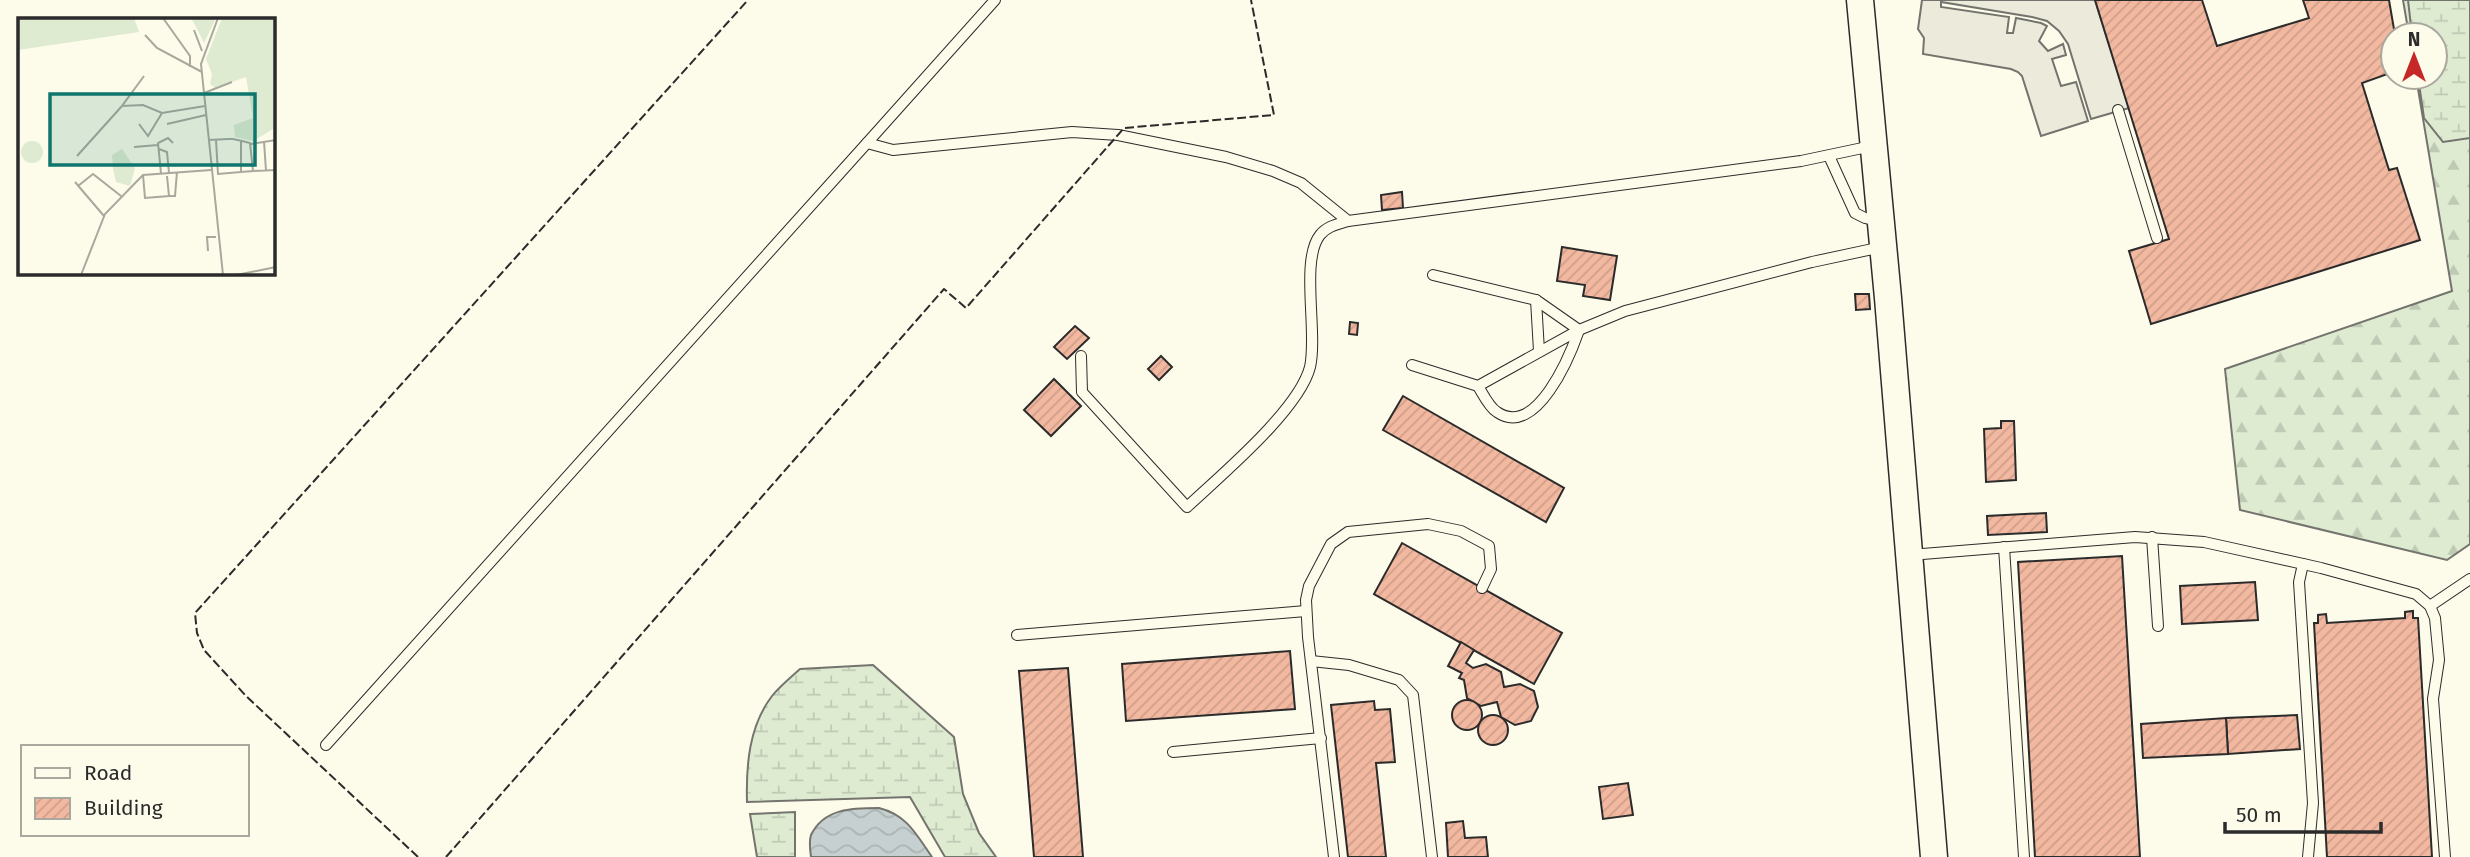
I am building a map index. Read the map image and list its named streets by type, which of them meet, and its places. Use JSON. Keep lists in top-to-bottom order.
{
  "legend": ["Road", "Building"],
  "scale_bar": "50 m",
  "north": "top"
}
